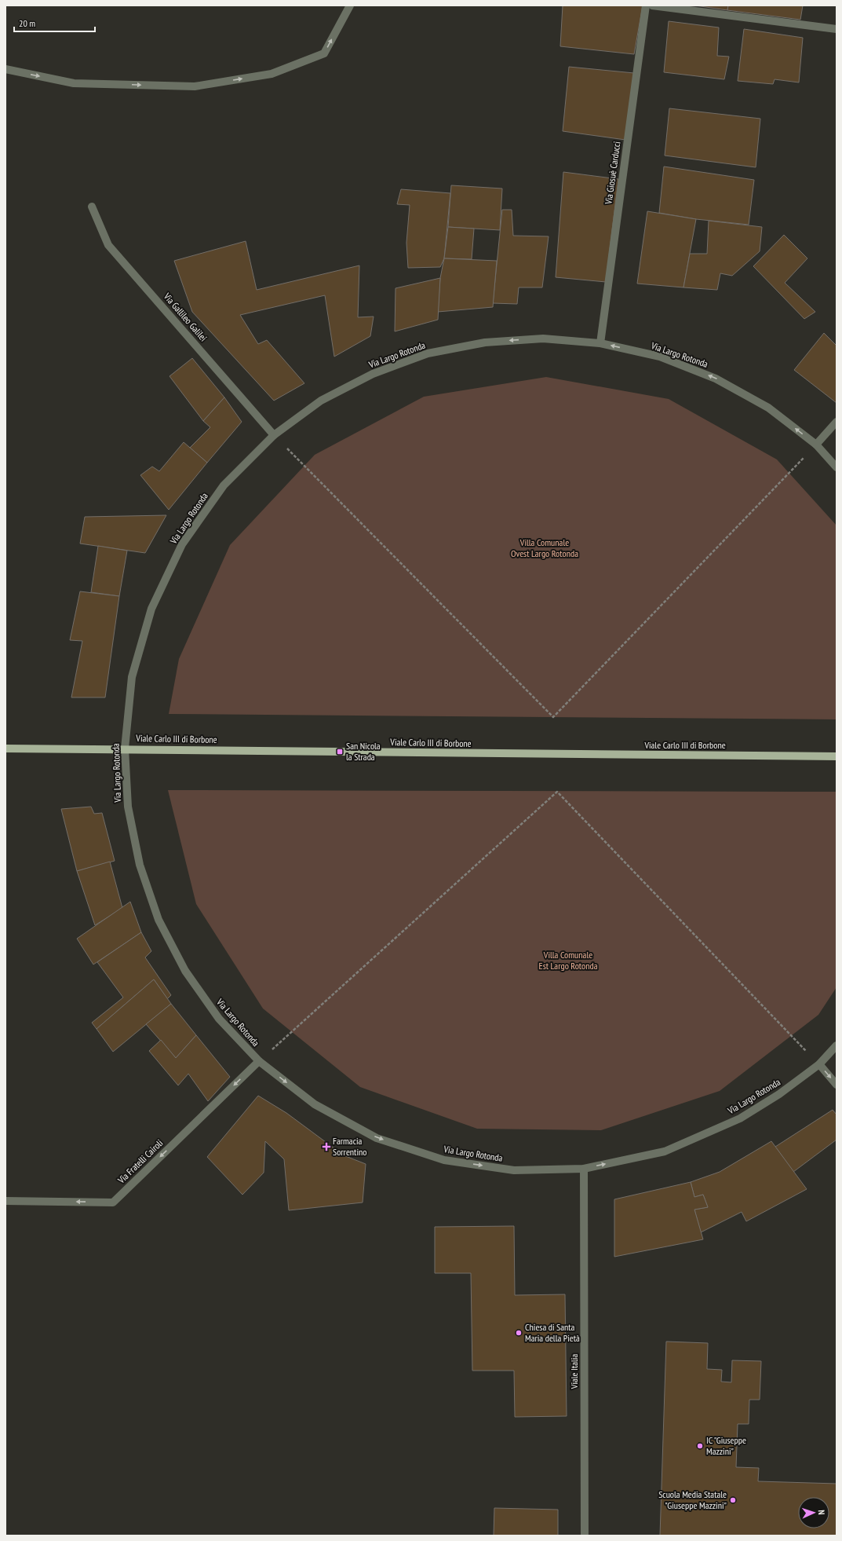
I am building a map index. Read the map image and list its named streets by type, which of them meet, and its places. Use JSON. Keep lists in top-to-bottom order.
{
  "streets": {
    "main road": ["Viale Carlo III di Borbone"],
    "street": [
      "Via Giosuè Carducci",
      "Via Gallileo Galilei",
      "Via Largo Rotonda",
      "Via Fratelli Cairoli",
      "Viale Italia"
    ]
  },
  "crossings": [
    ["Via Giosuè Carducci", "Via Largo Rotonda"],
    ["Via Gallileo Galilei", "Via Largo Rotonda"],
    ["Via Largo Rotonda", "Viale Carlo III di Borbone"],
    ["Via Largo Rotonda", "Via Fratelli Cairoli"],
    ["Via Largo Rotonda", "Viale Italia"]
  ],
  "one_way": ["Via Fratelli Cairoli"],
  "parks": ["Villa Comunale Ovest Largo Rotonda", "Villa Comunale Est Largo Rotonda"],
  "places": {
    "transit": ["San Nicola la Strada"],
    "health": ["Farmacia Sorrentino"],
    "other": ["Chiesa di Santa Maria della Pietà", "IC \"Giuseppe Mazzini\"", "Scuola Media Statale \"Giuseppe Mazzini\""]
  },
  "scale_bar": "20 m",
  "north": "right"
}
